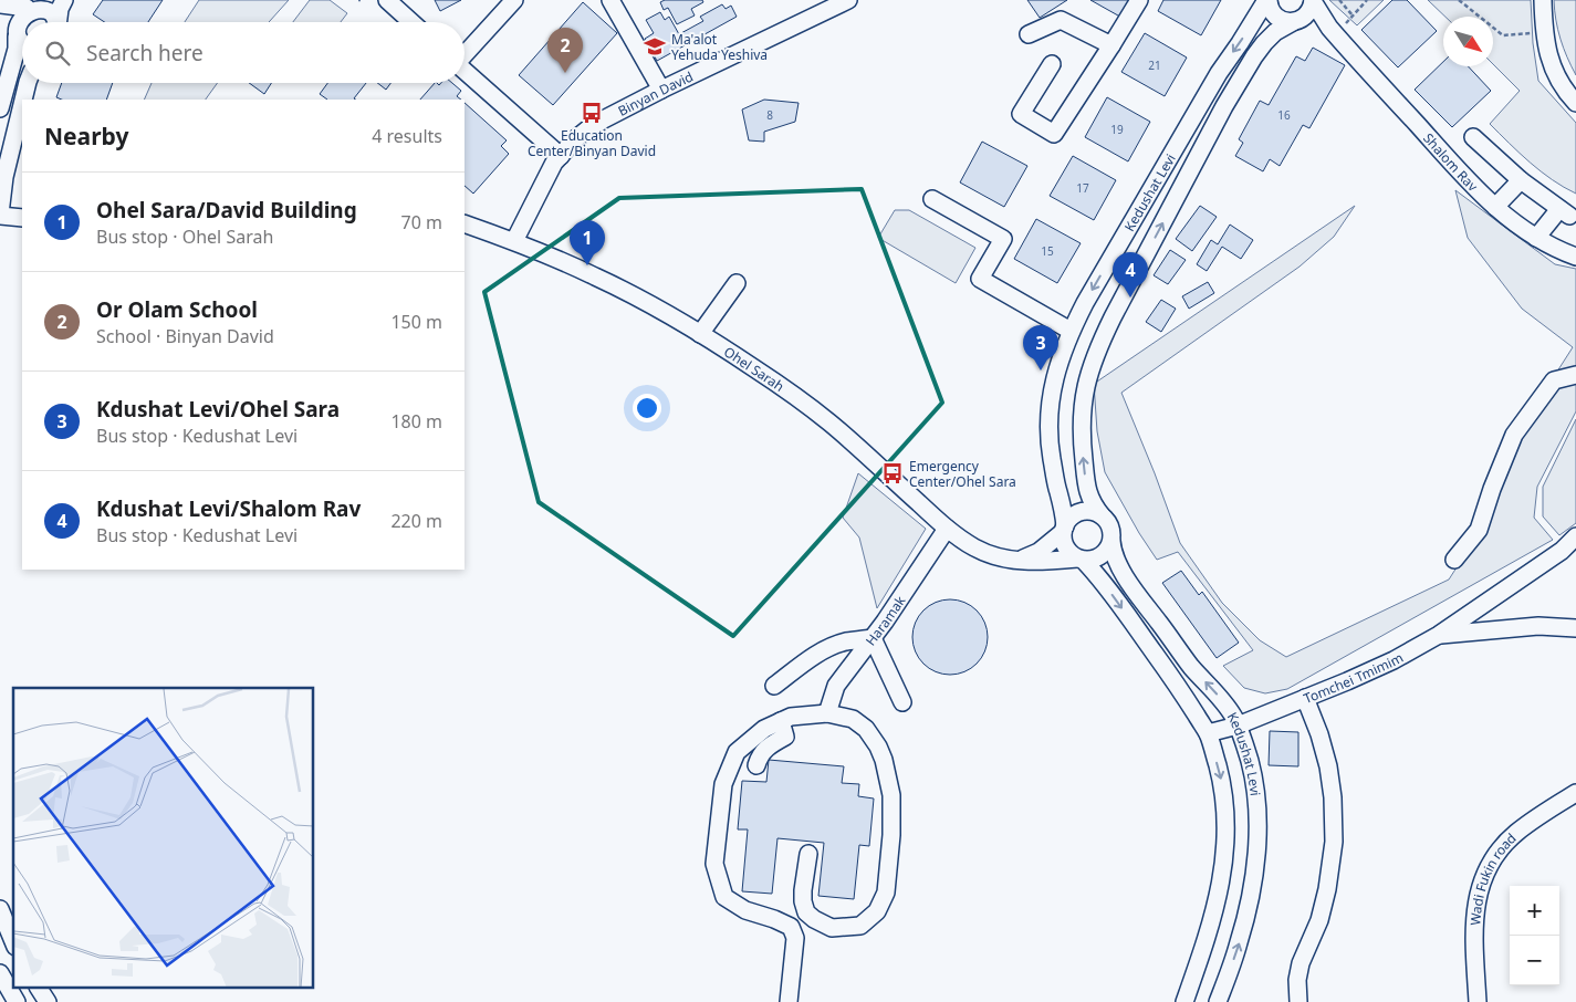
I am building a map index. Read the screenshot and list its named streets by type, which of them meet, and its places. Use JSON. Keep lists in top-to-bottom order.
{
  "streets": {
    "street": [
      "Binyan David",
      "Shalom Rav",
      "Kedushat Levi",
      "Ohel Sarah",
      "Haramak",
      "Tomchei Tmimim",
      "Wadi Fukin road"
    ]
  },
  "crossings": [
    ["Binyan David", "Ohel Sarah"],
    ["Shalom Rav", "Kedushat Levi"],
    ["Kedushat Levi", "Ohel Sarah"],
    ["Kedushat Levi", "Tomchei Tmimim"],
    ["Ohel Sarah", "Haramak"]
  ],
  "places": {
    "school or university": ["Ma'alot Yehuda Yeshiva"],
    "bus stop": ["Education Center/Binyan David", "Emergency Center/Ohel Sara"]
  },
  "house_numbers": [
    "21",
    "8",
    "16",
    "19",
    "17",
    "15"
  ],
  "north": "bottom right",
  "page": {
    "search": "Search here",
    "pins": [
      "2",
      "1",
      "4",
      "3"
    ],
    "heading": ["Nearby", "4 results"],
    "list": [
      {
        "mark": "1",
        "name": "Ohel Sara/David Building",
        "note": "Bus stop · Ohel Sarah",
        "value": "70 m"
      },
      {
        "mark": "2",
        "name": "Or Olam School",
        "note": "School · Binyan David",
        "value": "150 m"
      },
      {
        "mark": "3",
        "name": "Kdushat Levi/Ohel Sara",
        "note": "Bus stop · Kedushat Levi",
        "value": "180 m"
      },
      {
        "mark": "4",
        "name": "Kdushat Levi/Shalom Rav",
        "note": "Bus stop · Kedushat Levi",
        "value": "220 m"
      }
    ],
    "map_buttons": ["+", "−"]
  }
}
